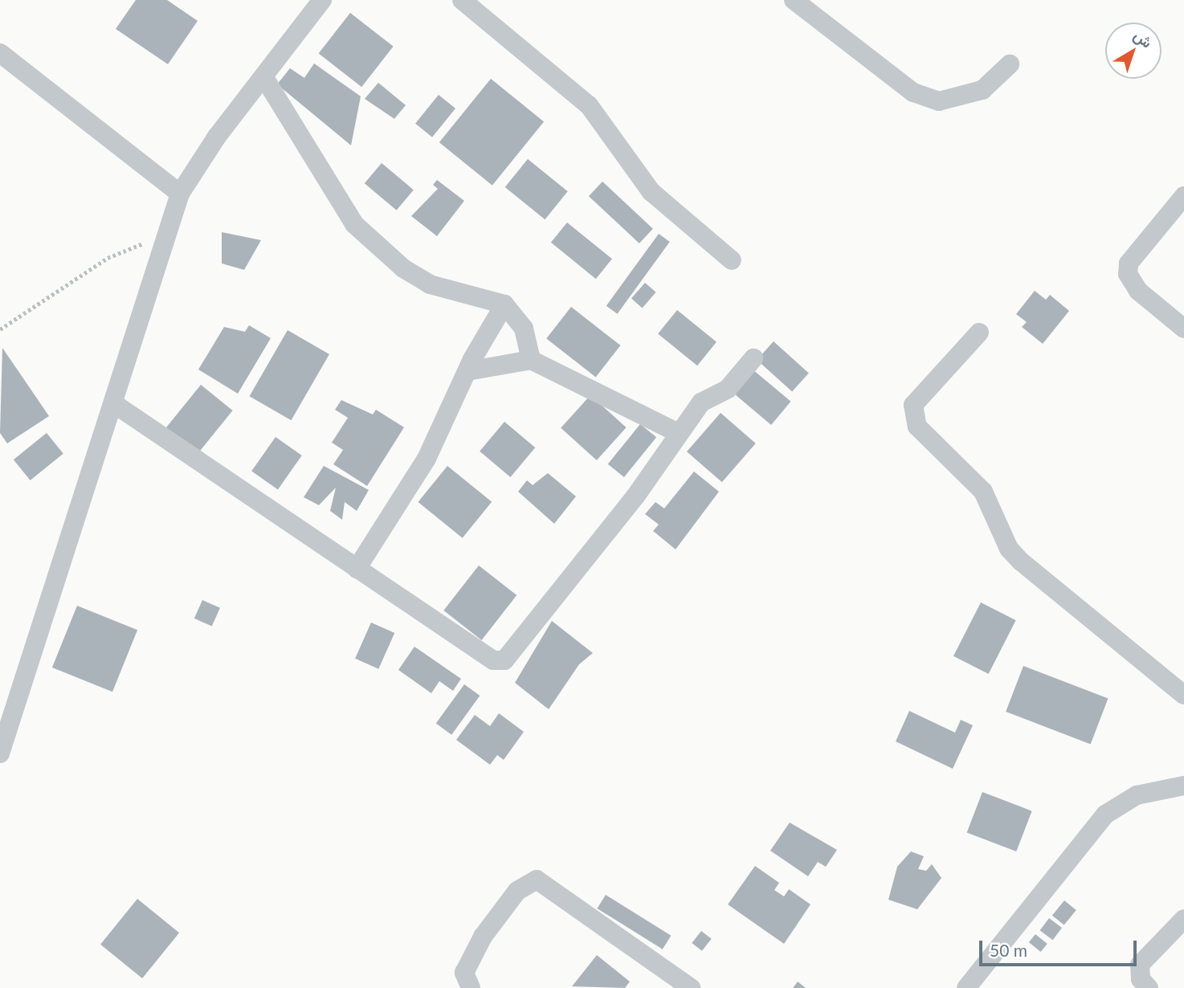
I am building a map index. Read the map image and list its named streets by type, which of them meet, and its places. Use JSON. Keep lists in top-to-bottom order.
{
  "scale_bar": "50 m",
  "north": "top right"
}
